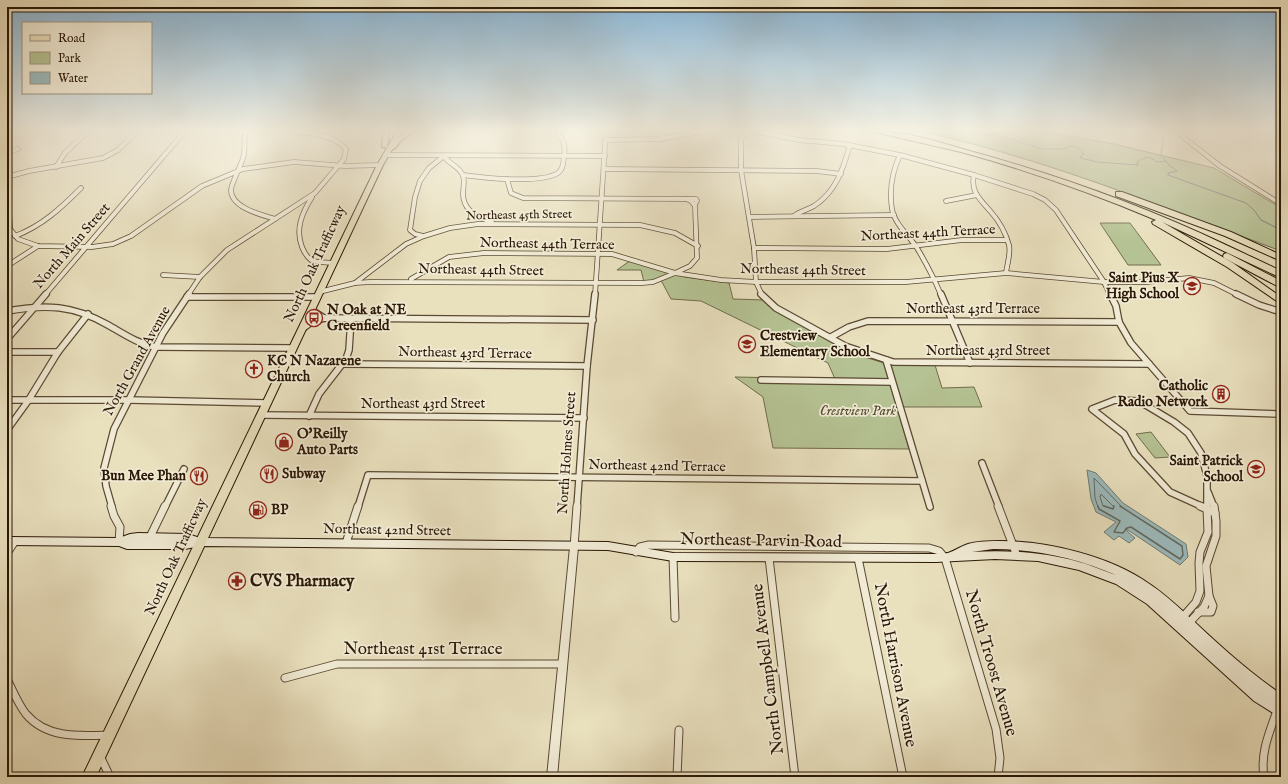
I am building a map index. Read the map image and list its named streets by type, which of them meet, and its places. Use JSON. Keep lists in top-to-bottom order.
{
  "streets": {
    "main road": ["North Oak Trafficway", "Northeast 42nd Street", "Northeast Parvin Road"],
    "street": [
      "Northeast 45th Street",
      "Northeast 44th Terrace",
      "North Main Street",
      "Northeast 44th Street",
      "Northeast 43rd Terrace",
      "Northeast 43rd Street",
      "North Grand Avenue",
      "North Holmes Street",
      "Northeast 42nd Terrace",
      "Northeast 41st Terrace",
      "North Troost Avenue",
      "North Harrison Avenue",
      "North Campbell Avenue"
    ]
  },
  "crossings": [
    ["Northeast 45th Street", "Northeast 44th Street"],
    ["Northeast 45th Street", "North Holmes Street"],
    ["Northeast 44th Terrace", "Northeast 44th Street"],
    ["Northeast 44th Terrace", "North Holmes Street"],
    ["North Oak Trafficway", "Northeast 44th Street"],
    ["North Oak Trafficway", "Northeast 43rd Street"],
    ["North Oak Trafficway", "Northeast 42nd Street"],
    ["Northeast 44th Street", "Northeast 43rd Street"],
    ["Northeast 44th Street", "North Grand Avenue"],
    ["Northeast 44th Street", "North Holmes Street"],
    ["Northeast 43rd Terrace", "Northeast 43rd Street"],
    ["Northeast 43rd Terrace", "North Holmes Street"],
    ["Northeast 43rd Street", "North Holmes Street"],
    ["North Holmes Street", "Northeast 42nd Terrace"],
    ["North Holmes Street", "Northeast 42nd Street"],
    ["North Holmes Street", "Northeast Parvin Road"],
    ["North Holmes Street", "Northeast 41st Terrace"],
    ["Northeast 42nd Terrace", "Northeast 42nd Street"],
    ["Northeast 42nd Street", "Northeast Parvin Road"],
    ["Northeast Parvin Road", "North Troost Avenue"],
    ["Northeast Parvin Road", "North Harrison Avenue"],
    ["Northeast Parvin Road", "North Campbell Avenue"]
  ],
  "parks": ["Crestview Park"],
  "places": {
    "school or university": ["Saint Pius X High School", "Crestview Elementary School", "Saint Patrick School"],
    "bus stop": ["N Oak at NE Greenfield"],
    "church": ["KC N Nazarene Church"],
    "building": ["Catholic Radio Network"],
    "shop": ["O'Reilly Auto Parts"],
    "restaurant": ["Subway", "Bun Mee Phan"],
    "fuel station": ["BP"],
    "pharmacy": ["CVS Pharmacy"]
  },
  "legend": ["Road", "Park", "Water"]
}
